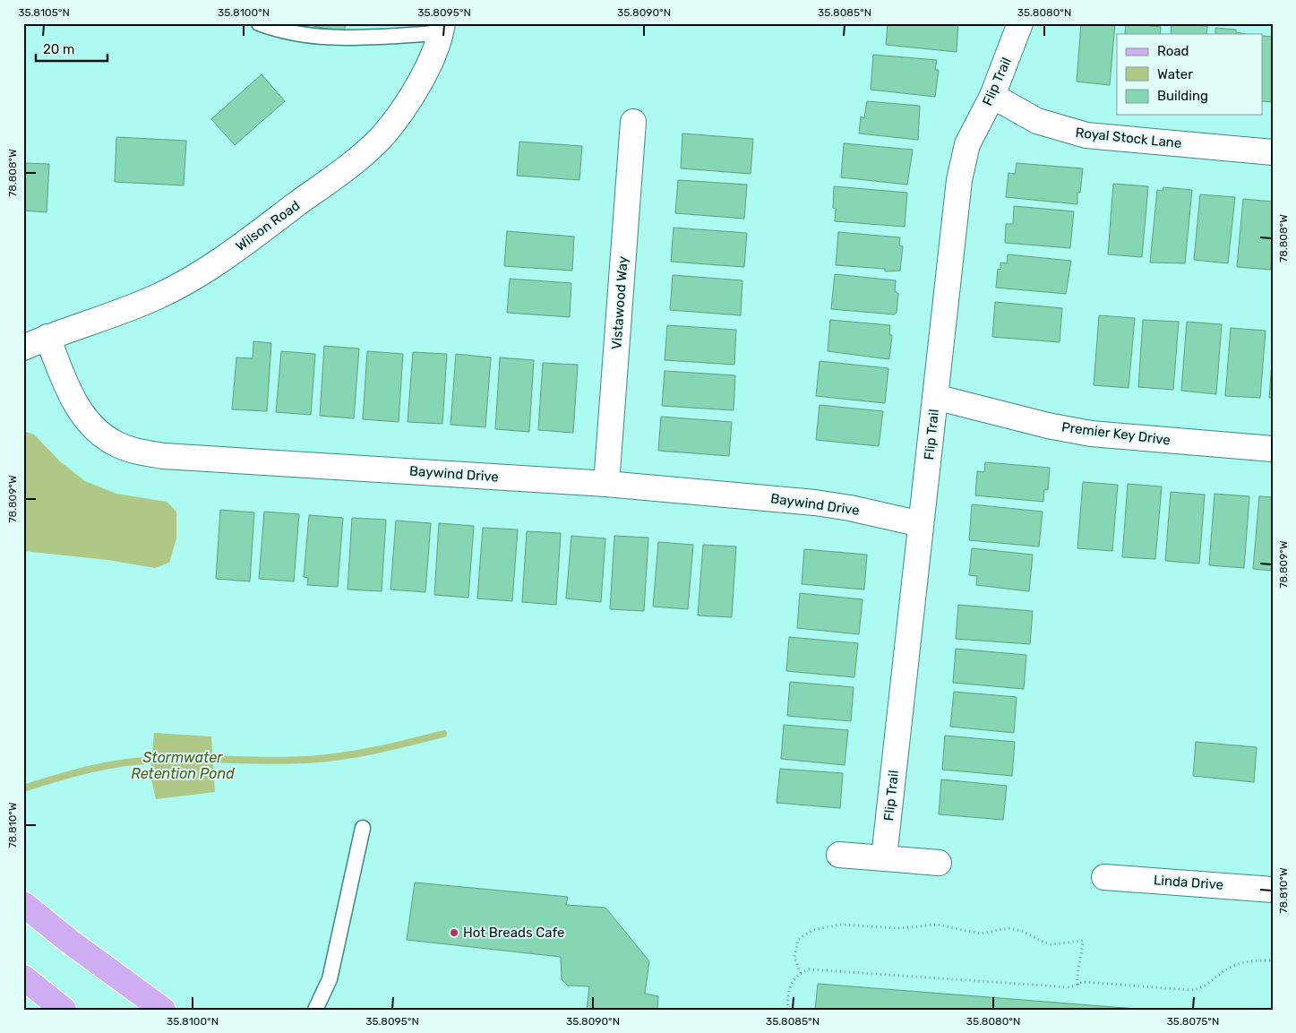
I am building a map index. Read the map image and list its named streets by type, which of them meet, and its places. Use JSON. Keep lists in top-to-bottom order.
{
  "streets": {
    "street": [
      "Flip Trail",
      "Royal Stock Lane",
      "Wilson Road",
      "Vistawood Way",
      "Premier Key Drive",
      "Baywind Drive",
      "Linda Drive"
    ]
  },
  "crossings": [
    ["Flip Trail", "Royal Stock Lane"],
    ["Flip Trail", "Premier Key Drive"],
    ["Flip Trail", "Baywind Drive"],
    ["Wilson Road", "Baywind Drive"],
    ["Vistawood Way", "Baywind Drive"]
  ],
  "water": ["Stormwater Retention Pond"],
  "places": ["Hot Breads Cafe"],
  "legend": ["Road", "Water", "Building"],
  "scale_bar": "20 m",
  "coordinates": [
    "35.8105°N",
    "35.8100°N",
    "35.8095°N",
    "35.8090°N",
    "35.8085°N",
    "35.8080°N",
    "78.808°W",
    "78.809°W",
    "78.810°W",
    "35.8075°N"
  ]
}
